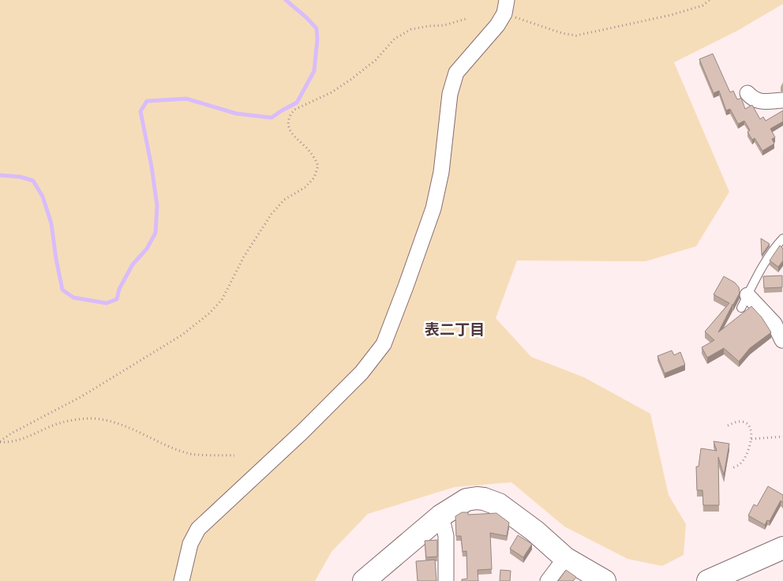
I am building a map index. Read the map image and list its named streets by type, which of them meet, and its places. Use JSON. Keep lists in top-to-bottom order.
{
  "districts": ["表二丁目"]
}
